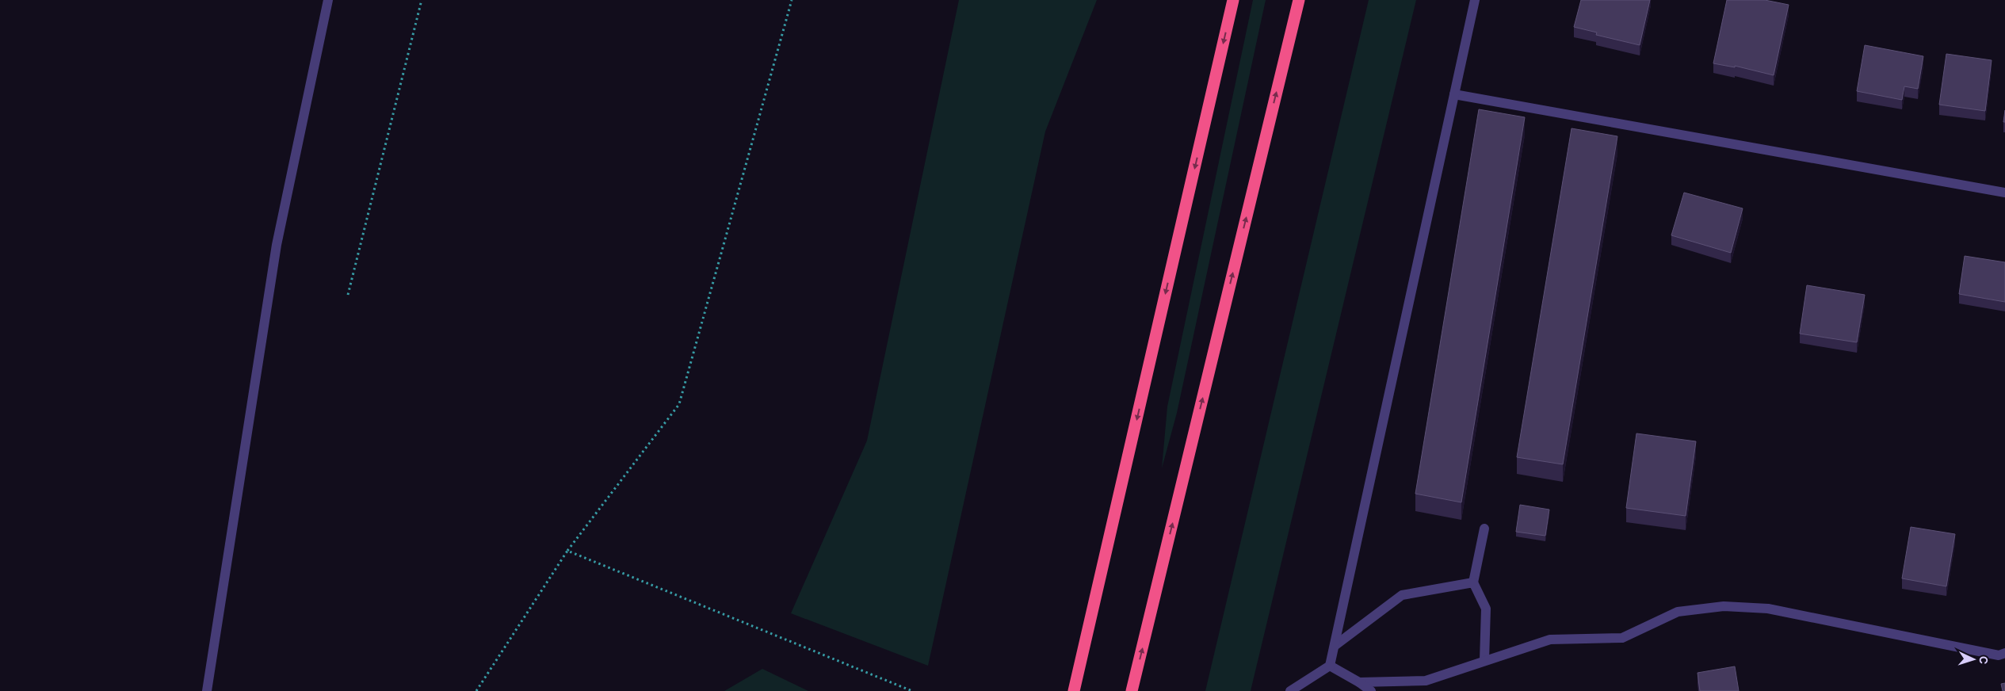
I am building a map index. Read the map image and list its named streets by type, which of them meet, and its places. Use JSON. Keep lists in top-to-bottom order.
{
  "north": "right"
}
